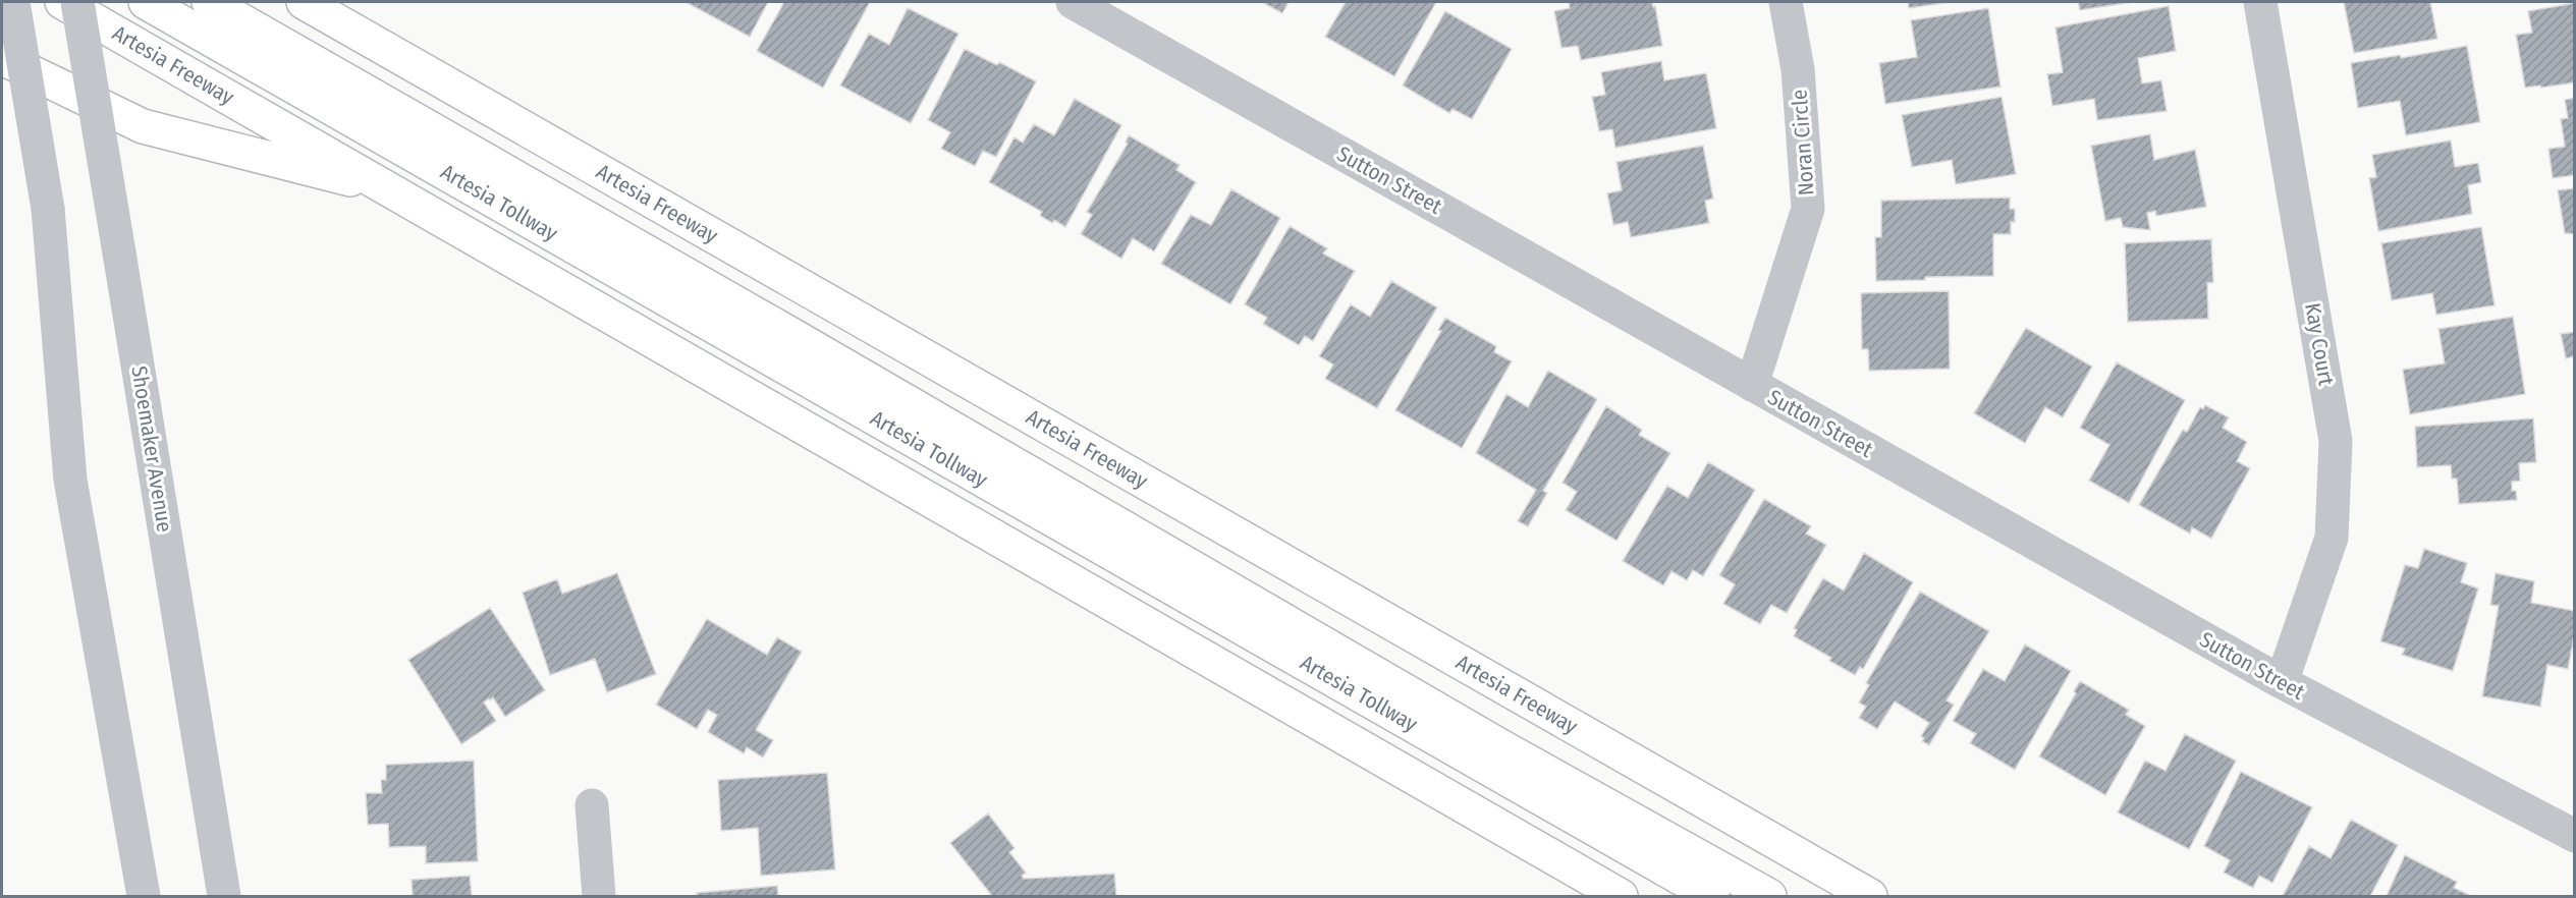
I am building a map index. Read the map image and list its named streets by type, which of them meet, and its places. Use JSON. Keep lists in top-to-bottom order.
{
  "streets": {
    "highway": ["Artesia Freeway", "Artesia Tollway"],
    "street": [
      "Noran Circle",
      "Sutton Street",
      "Kay Court",
      "Shoemaker Avenue"
    ]
  },
  "crossings": [
    ["Noran Circle", "Sutton Street"],
    ["Sutton Street", "Kay Court"]
  ]
}
